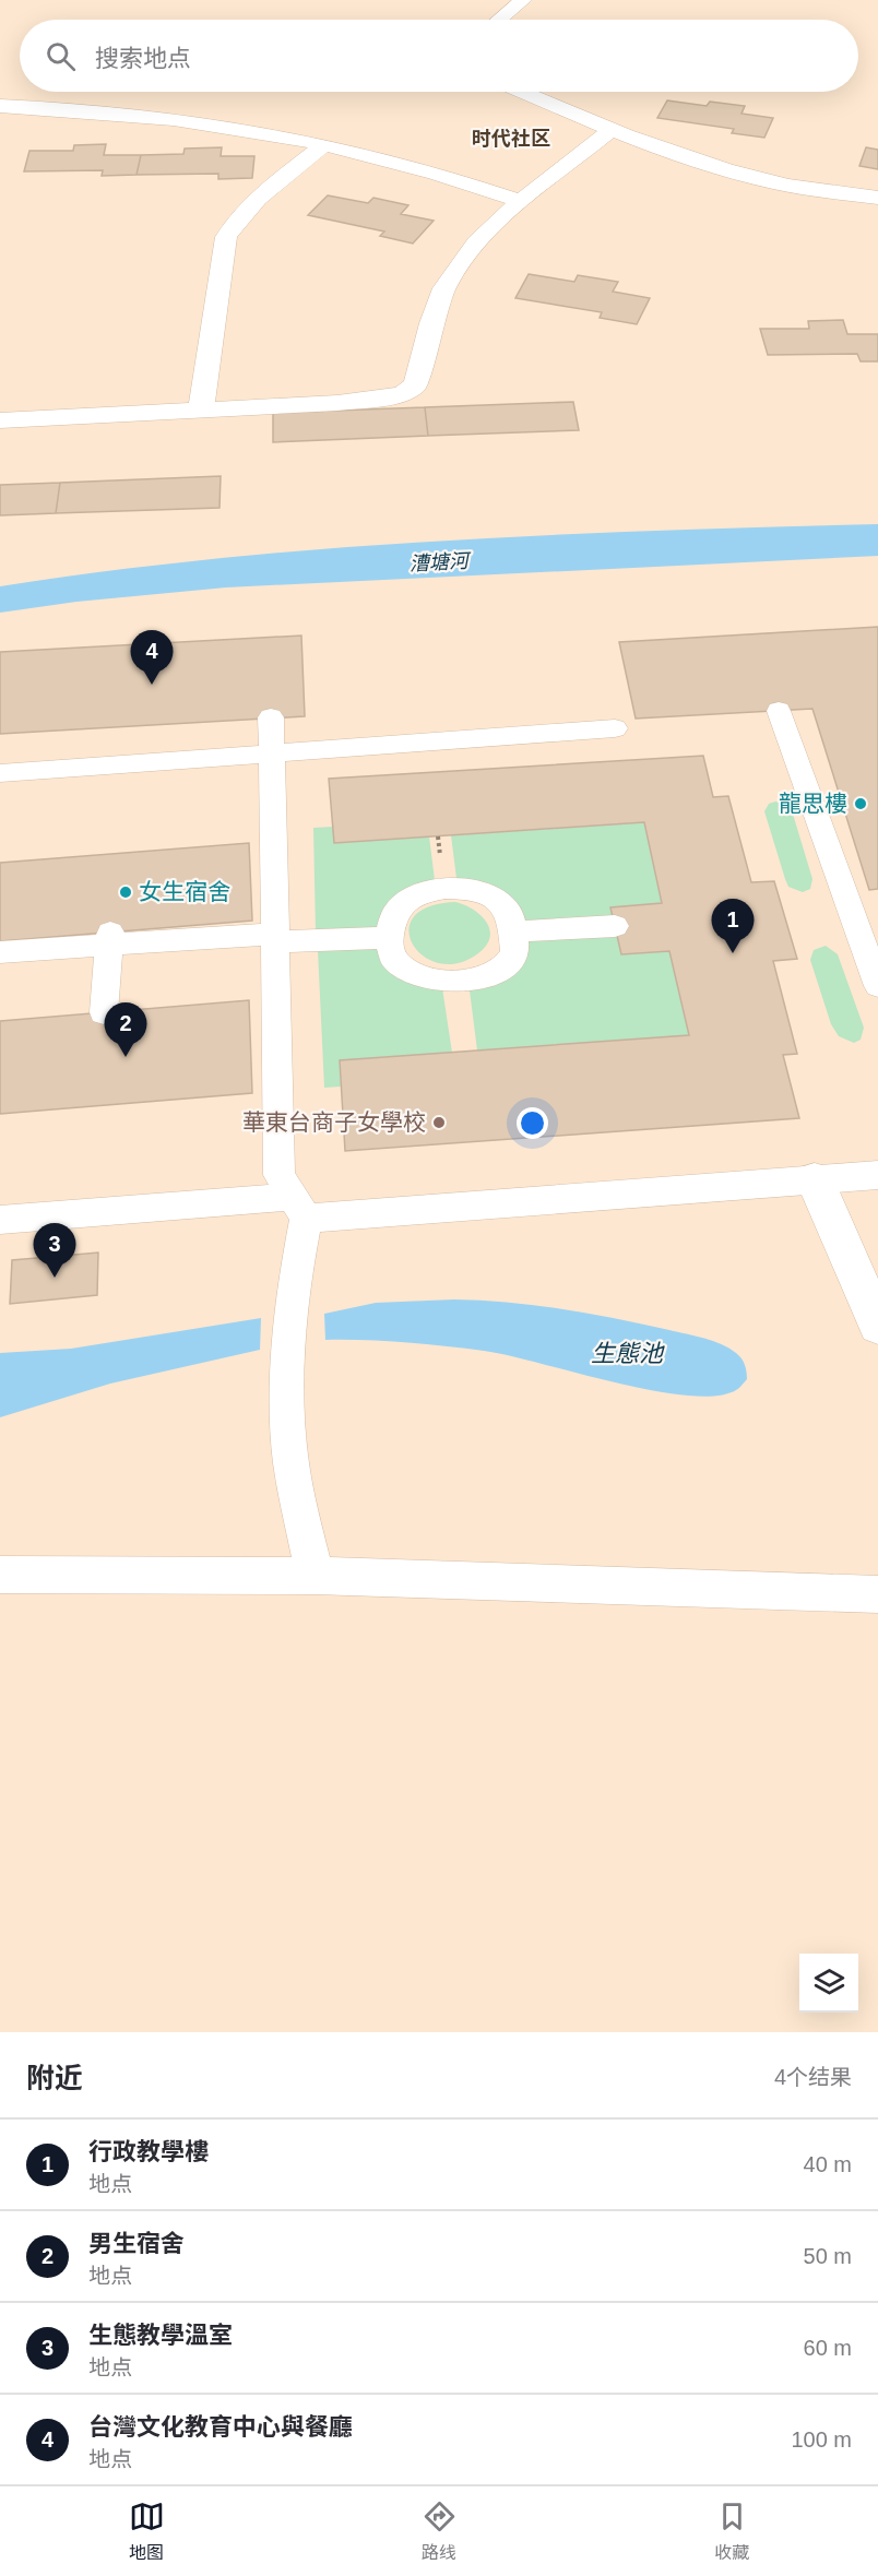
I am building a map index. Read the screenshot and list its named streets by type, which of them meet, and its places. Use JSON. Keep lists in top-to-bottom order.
{
  "districts": ["时代社区"],
  "water": ["漕塘河", "生態池"],
  "places": ["龍思樓", "女生宿舍", "華東台商子女學校"],
  "page": {
    "search": "搜索地点",
    "pins": [
      "4",
      "1",
      "2",
      "3"
    ],
    "heading": ["附近", "4个结果"],
    "list": [
      {
        "mark": "1",
        "name": "行政教學樓",
        "note": "地点",
        "value": "40 m"
      },
      {
        "mark": "2",
        "name": "男生宿舍",
        "note": "地点",
        "value": "50 m"
      },
      {
        "mark": "3",
        "name": "生態教學溫室",
        "note": "地点",
        "value": "60 m"
      },
      {
        "mark": "4",
        "name": "台灣文化教育中心與餐廳",
        "note": "地点",
        "value": "100 m"
      }
    ],
    "nav": ["地图", "路线", "收藏"]
  }
}
